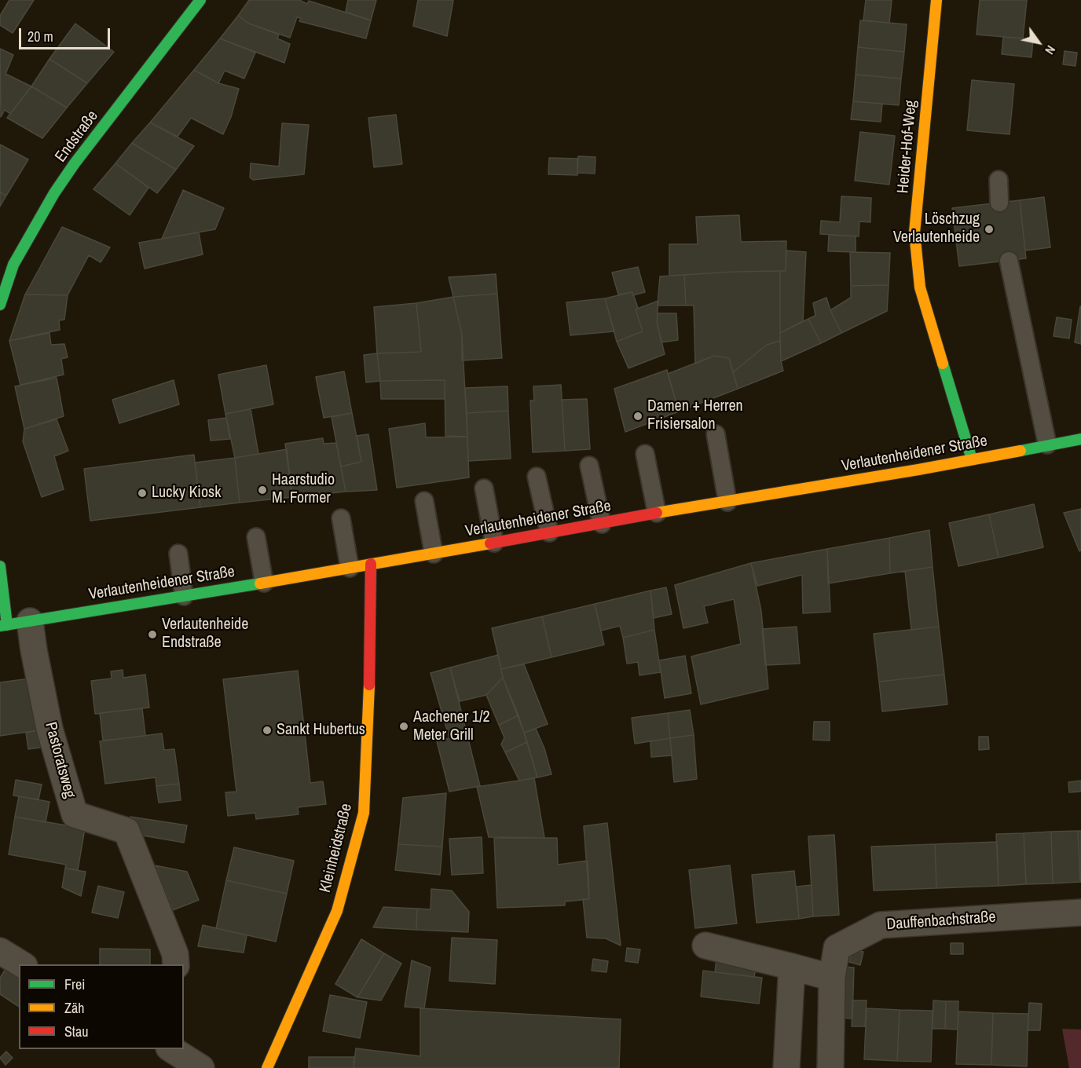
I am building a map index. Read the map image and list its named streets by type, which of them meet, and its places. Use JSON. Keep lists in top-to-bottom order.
{
  "streets": {
    "main road": [
      "Endstraße",
      "Heider-Hof-Weg",
      "Verlautenheidener Straße",
      "Kleinheidstraße"
    ],
    "street": ["Pastoratsweg", "Dauffenbachstraße"]
  },
  "crossings": [
    ["Heider-Hof-Weg", "Verlautenheidener Straße"],
    ["Verlautenheidener Straße", "Pastoratsweg"],
    ["Verlautenheidener Straße", "Kleinheidstraße"]
  ],
  "places": [
    "Löschzug Verlautenheide",
    "Damen + Herren Frisiersalon",
    "Haarstudio M. Former",
    "Lucky Kiosk",
    "Verlautenheide Endstraße",
    "Aachener 1/2 Meter Grill",
    "Sankt Hubertus"
  ],
  "legend": ["Frei", "Zäh", "Stau"],
  "scale_bar": "20 m",
  "north": "bottom right"
}
